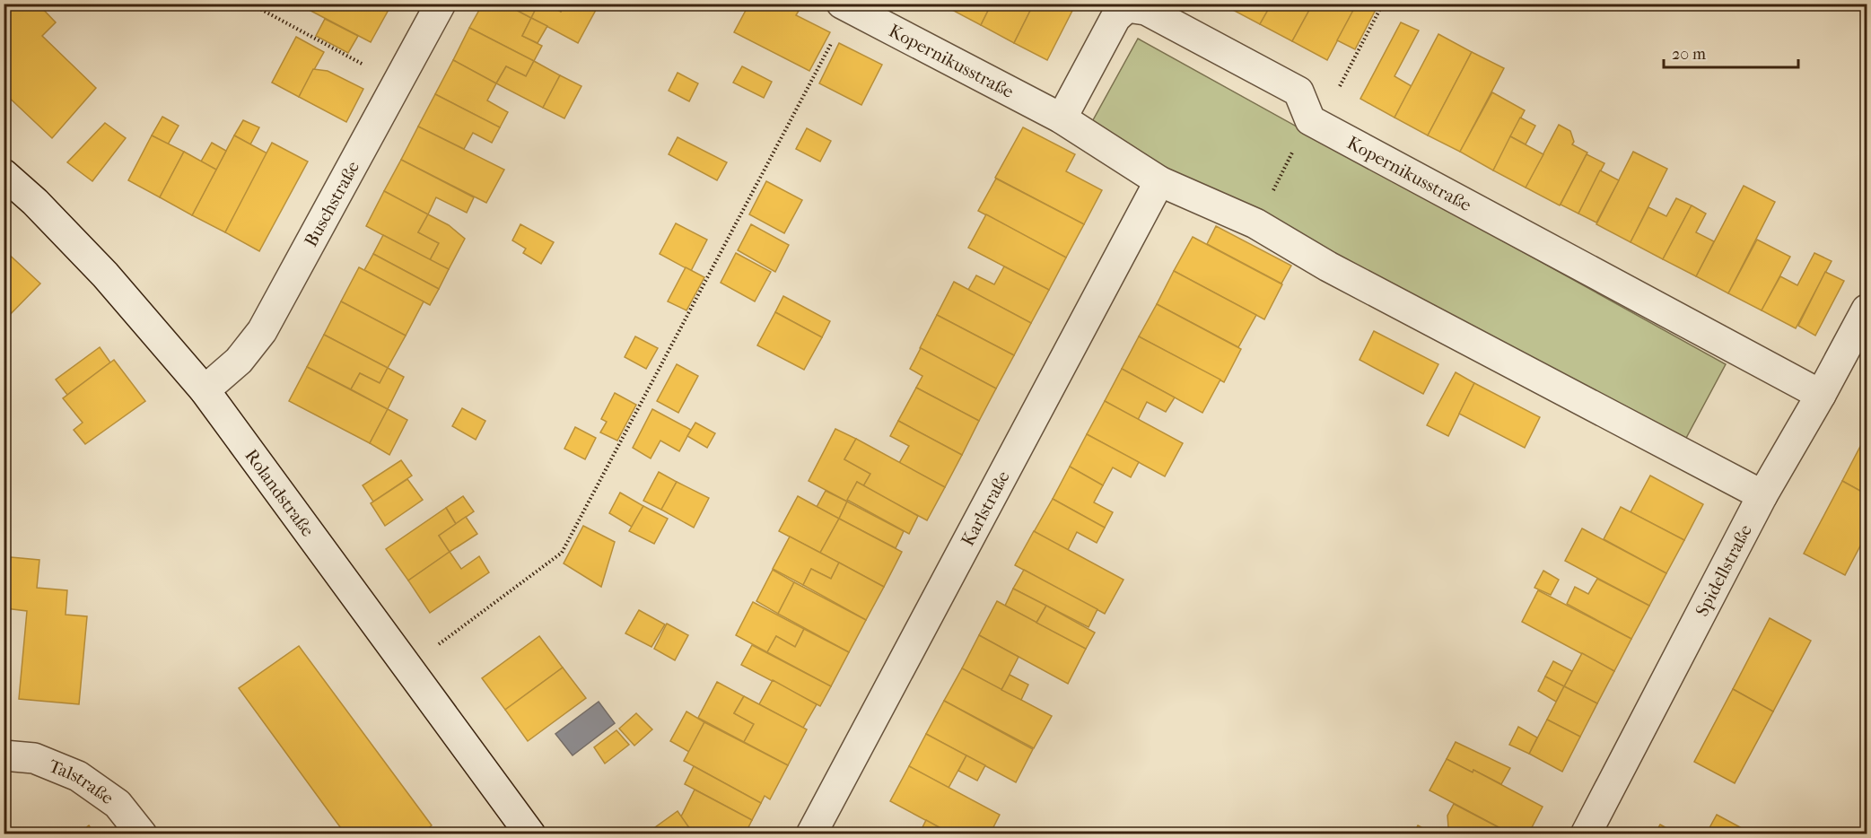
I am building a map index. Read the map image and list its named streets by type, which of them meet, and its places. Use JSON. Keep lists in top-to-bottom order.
{
  "streets": {
    "street": [
      "Kopernikusstraße",
      "Buschstraße",
      "Rolandstraße",
      "Karlstraße",
      "Spidellstraße",
      "Talstraße"
    ]
  },
  "crossings": [
    ["Kopernikusstraße", "Karlstraße"],
    ["Kopernikusstraße", "Spidellstraße"],
    ["Buschstraße", "Rolandstraße"]
  ],
  "scale_bar": "20 m"
}
